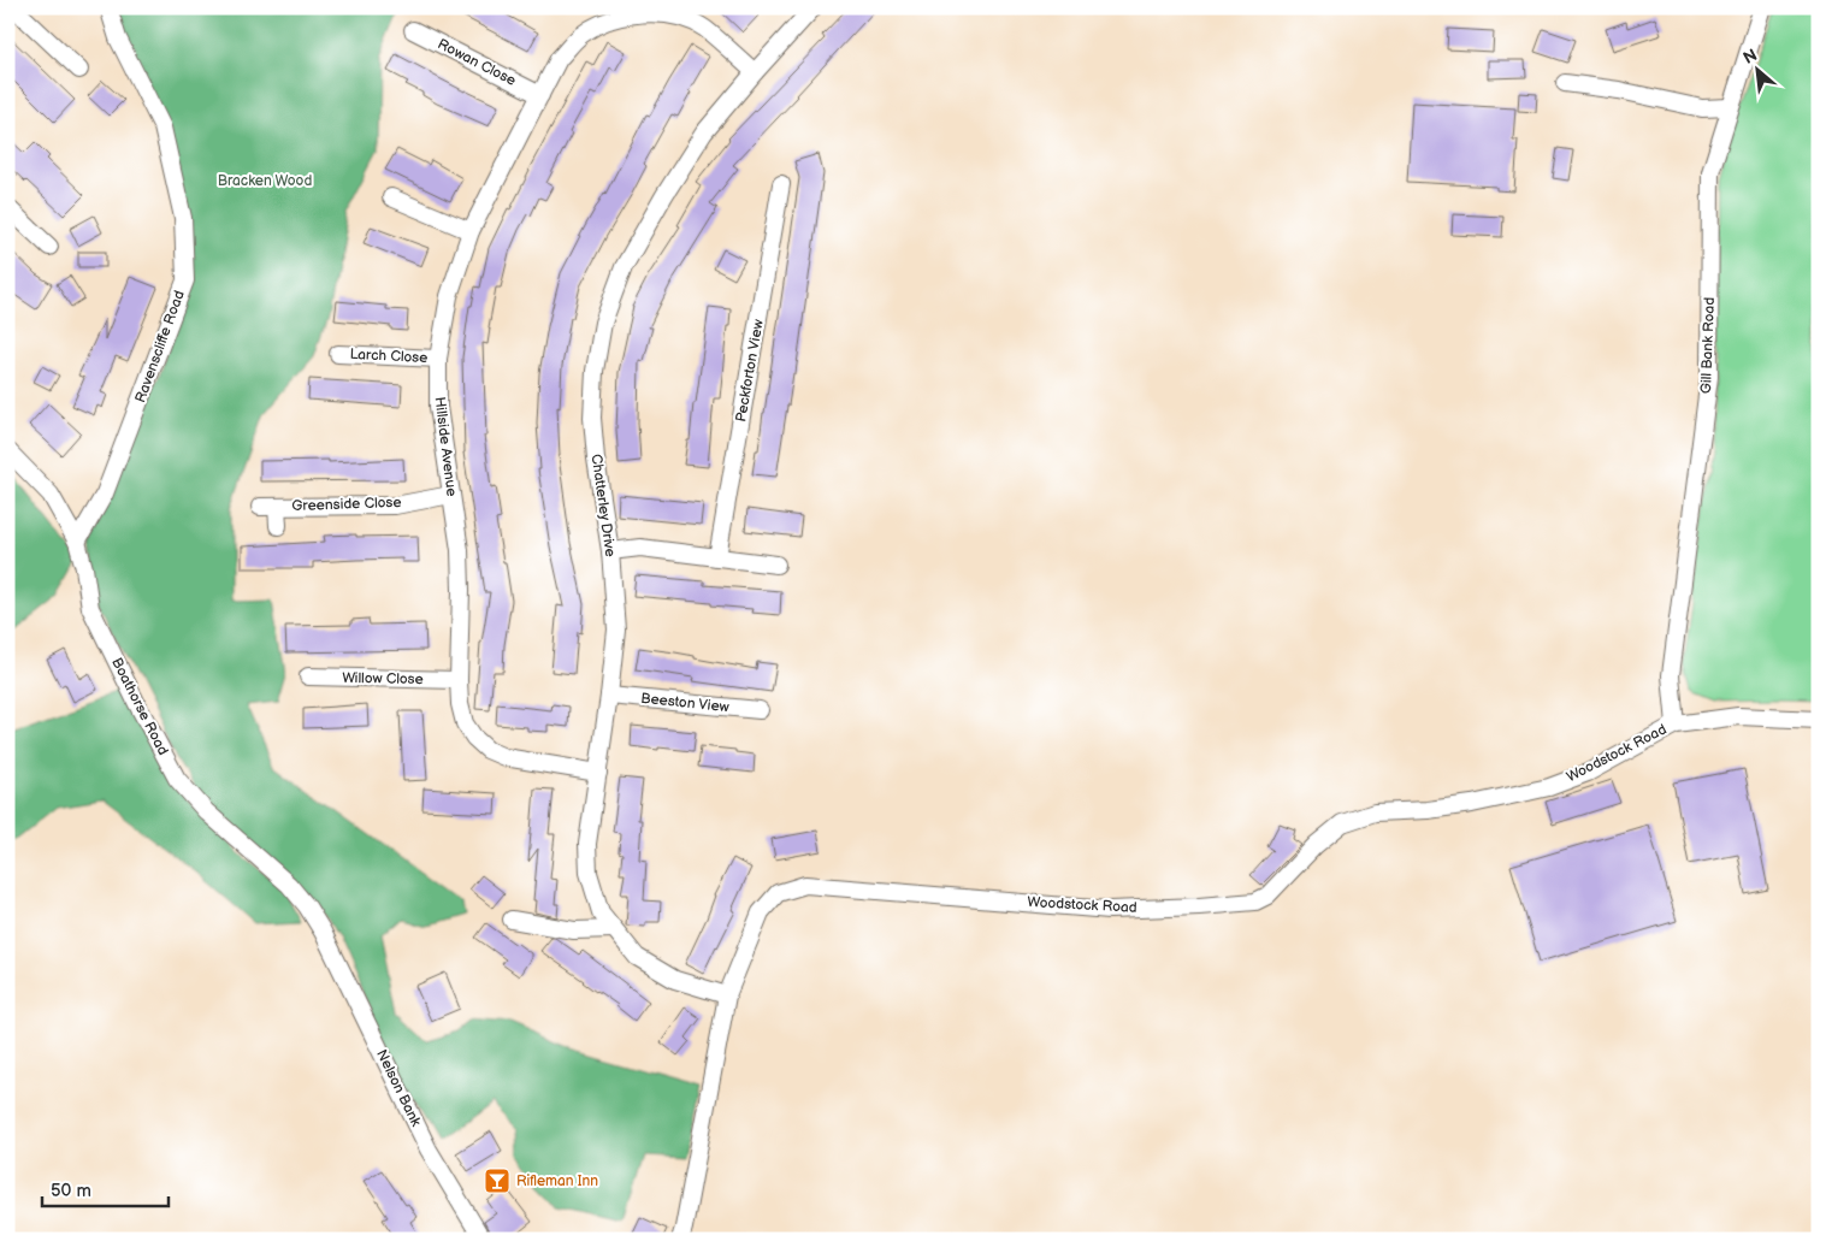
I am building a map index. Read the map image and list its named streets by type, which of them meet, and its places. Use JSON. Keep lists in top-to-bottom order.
{
  "streets": {
    "street": [
      "Rowan Close",
      "Gill Bank Road",
      "Ravenscliffe Road",
      "Larch Close",
      "Peckforton View",
      "Hillside Avenue",
      "Greenside Close",
      "Chatterley Drive",
      "Willow Close",
      "Beeston View",
      "Boathorse Road",
      "Woodstock Road",
      "Nelson Bank"
    ]
  },
  "crossings": [
    ["Rowan Close", "Hillside Avenue"],
    ["Gill Bank Road", "Woodstock Road"],
    ["Ravenscliffe Road", "Boathorse Road"],
    ["Larch Close", "Hillside Avenue"],
    ["Hillside Avenue", "Greenside Close"],
    ["Hillside Avenue", "Chatterley Drive"],
    ["Hillside Avenue", "Willow Close"],
    ["Chatterley Drive", "Beeston View"],
    ["Chatterley Drive", "Woodstock Road"],
    ["Boathorse Road", "Nelson Bank"]
  ],
  "parks": ["Bracken Wood"],
  "places": {
    "bar": ["Rifleman Inn"]
  },
  "scale_bar": "50 m",
  "north": "top left"
}
